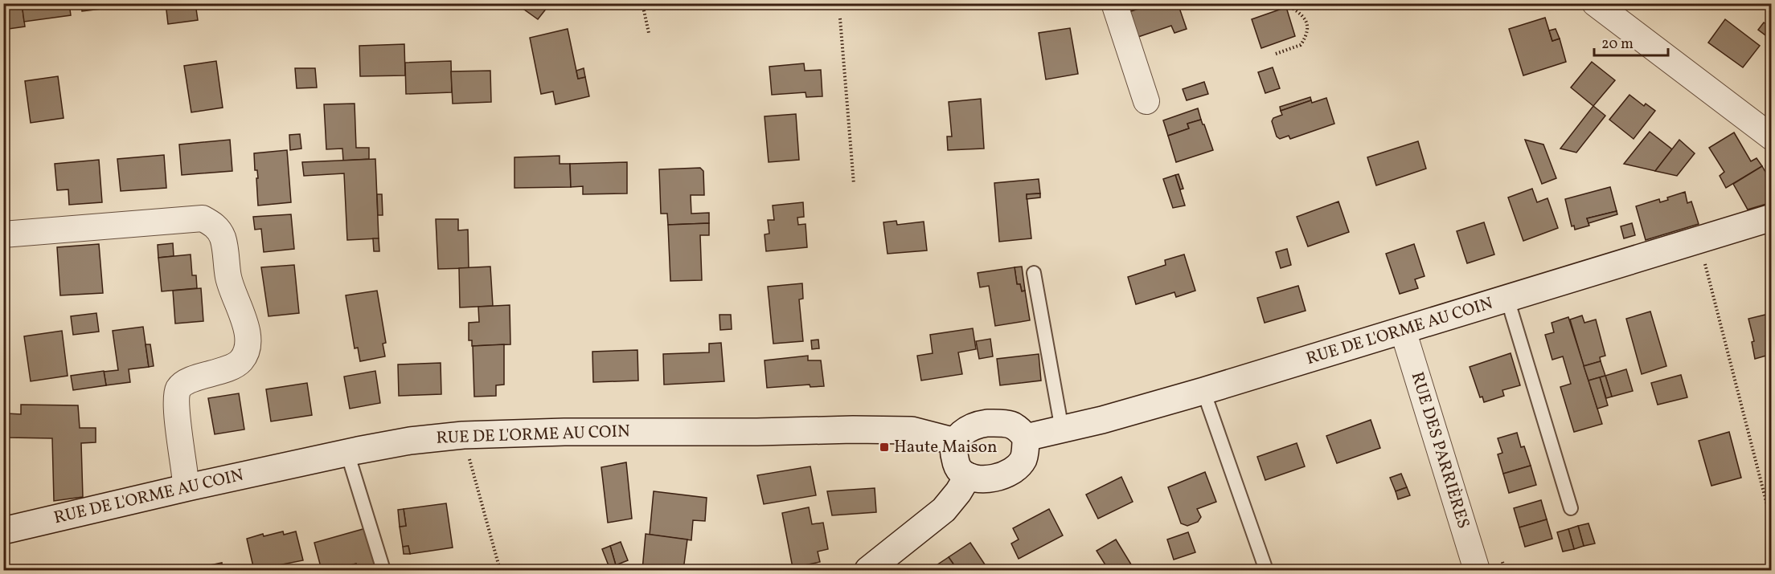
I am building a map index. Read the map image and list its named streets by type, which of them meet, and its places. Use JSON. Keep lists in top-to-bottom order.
{
  "streets": {
    "main road": ["RUE DE L'ORME AU COIN"],
    "street": ["RUE DES PARRIÈRES"]
  },
  "crossings": [
    ["RUE DE L'ORME AU COIN", "RUE DES PARRIÈRES"]
  ],
  "places": {
    "transit": ["Haute Maison"]
  },
  "scale_bar": "20 m"
}
